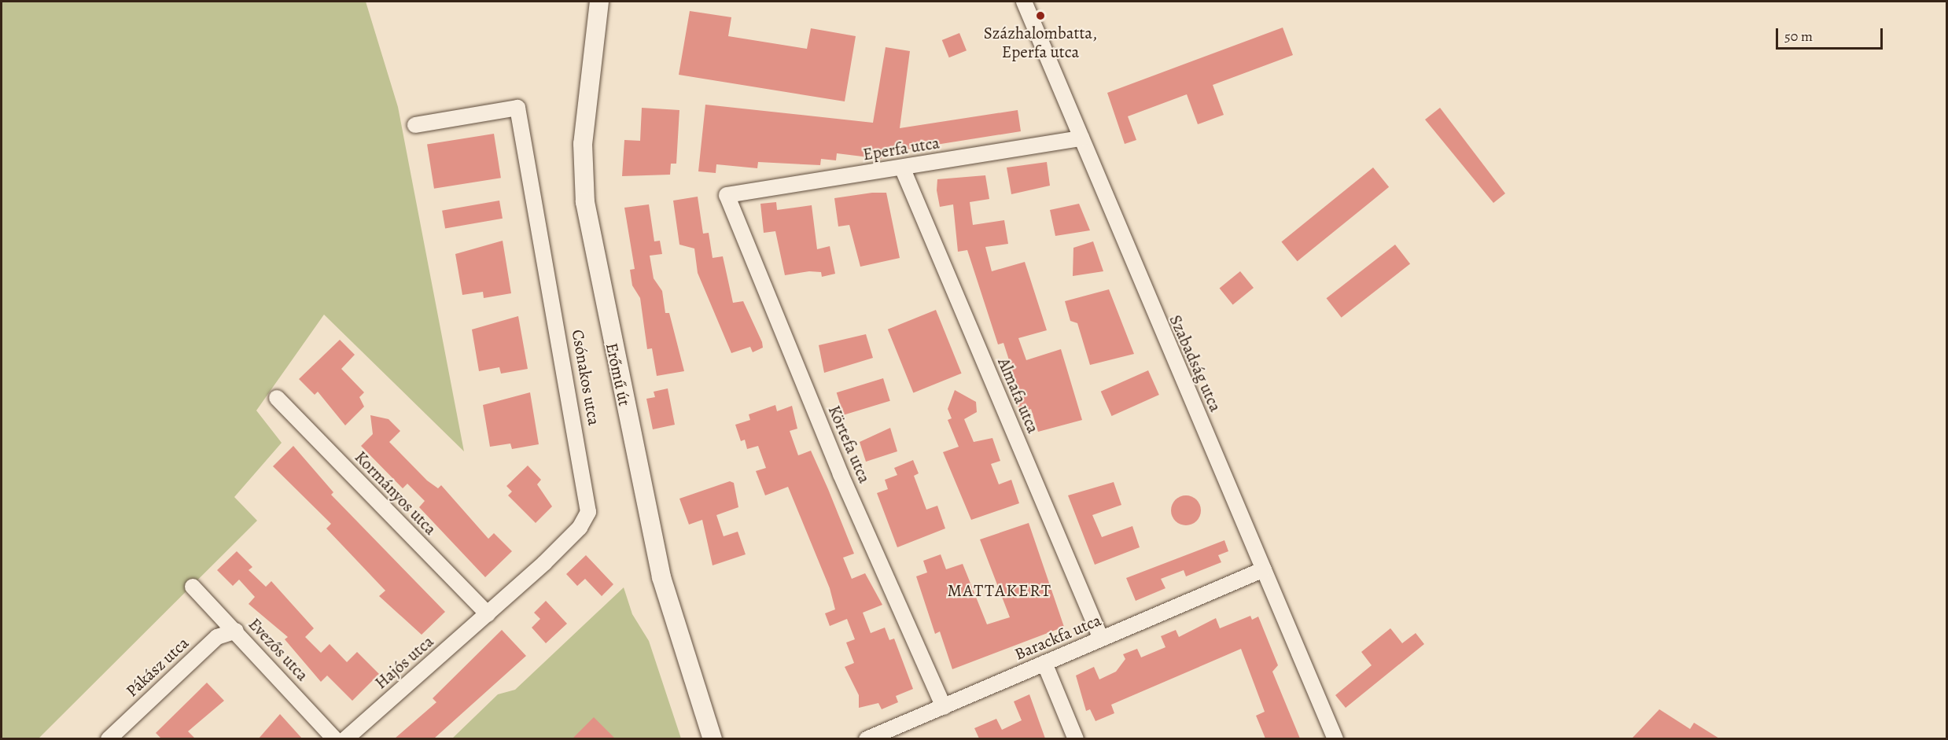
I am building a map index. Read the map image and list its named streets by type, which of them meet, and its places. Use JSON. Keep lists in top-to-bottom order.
{
  "streets": {
    "street": [
      "Eperfa utca",
      "Szabadság utca",
      "Erőmű út",
      "Csónakos utca",
      "Almafa utca",
      "Körtefa utca",
      "Kormányos utca",
      "Barackfa utca",
      "Evezős utca",
      "Hajós utca",
      "Pákász utca"
    ]
  },
  "crossings": [
    ["Eperfa utca", "Szabadság utca"],
    ["Eperfa utca", "Almafa utca"],
    ["Eperfa utca", "Körtefa utca"],
    ["Szabadság utca", "Barackfa utca"],
    ["Csónakos utca", "Kormányos utca"],
    ["Csónakos utca", "Hajós utca"],
    ["Almafa utca", "Barackfa utca"],
    ["Körtefa utca", "Barackfa utca"],
    ["Kormányos utca", "Hajós utca"],
    ["Evezős utca", "Pákász utca"]
  ],
  "districts": ["MATTAKERT"],
  "places": ["Százhalombatta, Eperfa utca"],
  "scale_bar": "50 m"
}
